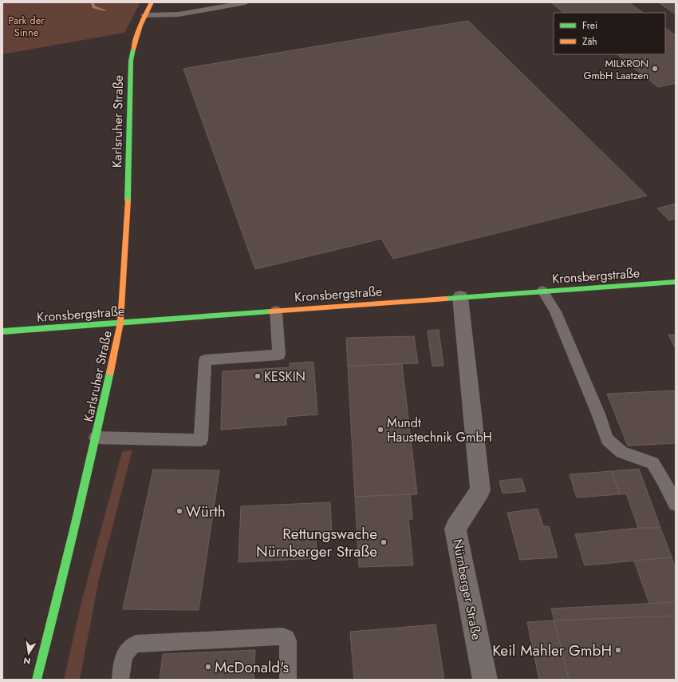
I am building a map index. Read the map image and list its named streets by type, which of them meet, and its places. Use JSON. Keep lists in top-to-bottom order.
{
  "streets": {
    "main road": ["Karlsruher Straße", "Kronsbergstraße"],
    "street": ["Nürnberger Straße"]
  },
  "crossings": [
    ["Karlsruher Straße", "Kronsbergstraße"],
    ["Kronsbergstraße", "Nürnberger Straße"]
  ],
  "parks": ["Park der Sinne"],
  "places": [
    "MILKRON GmbH Laatzen",
    "KESKIN",
    "Mundt Haustechnik GmbH",
    "Würth",
    "Rettungswache Nürnberger Straße",
    "Keil Mahler GmbH",
    "McDonald's"
  ],
  "legend": ["Frei", "Zäh"],
  "north": "bottom"
}
